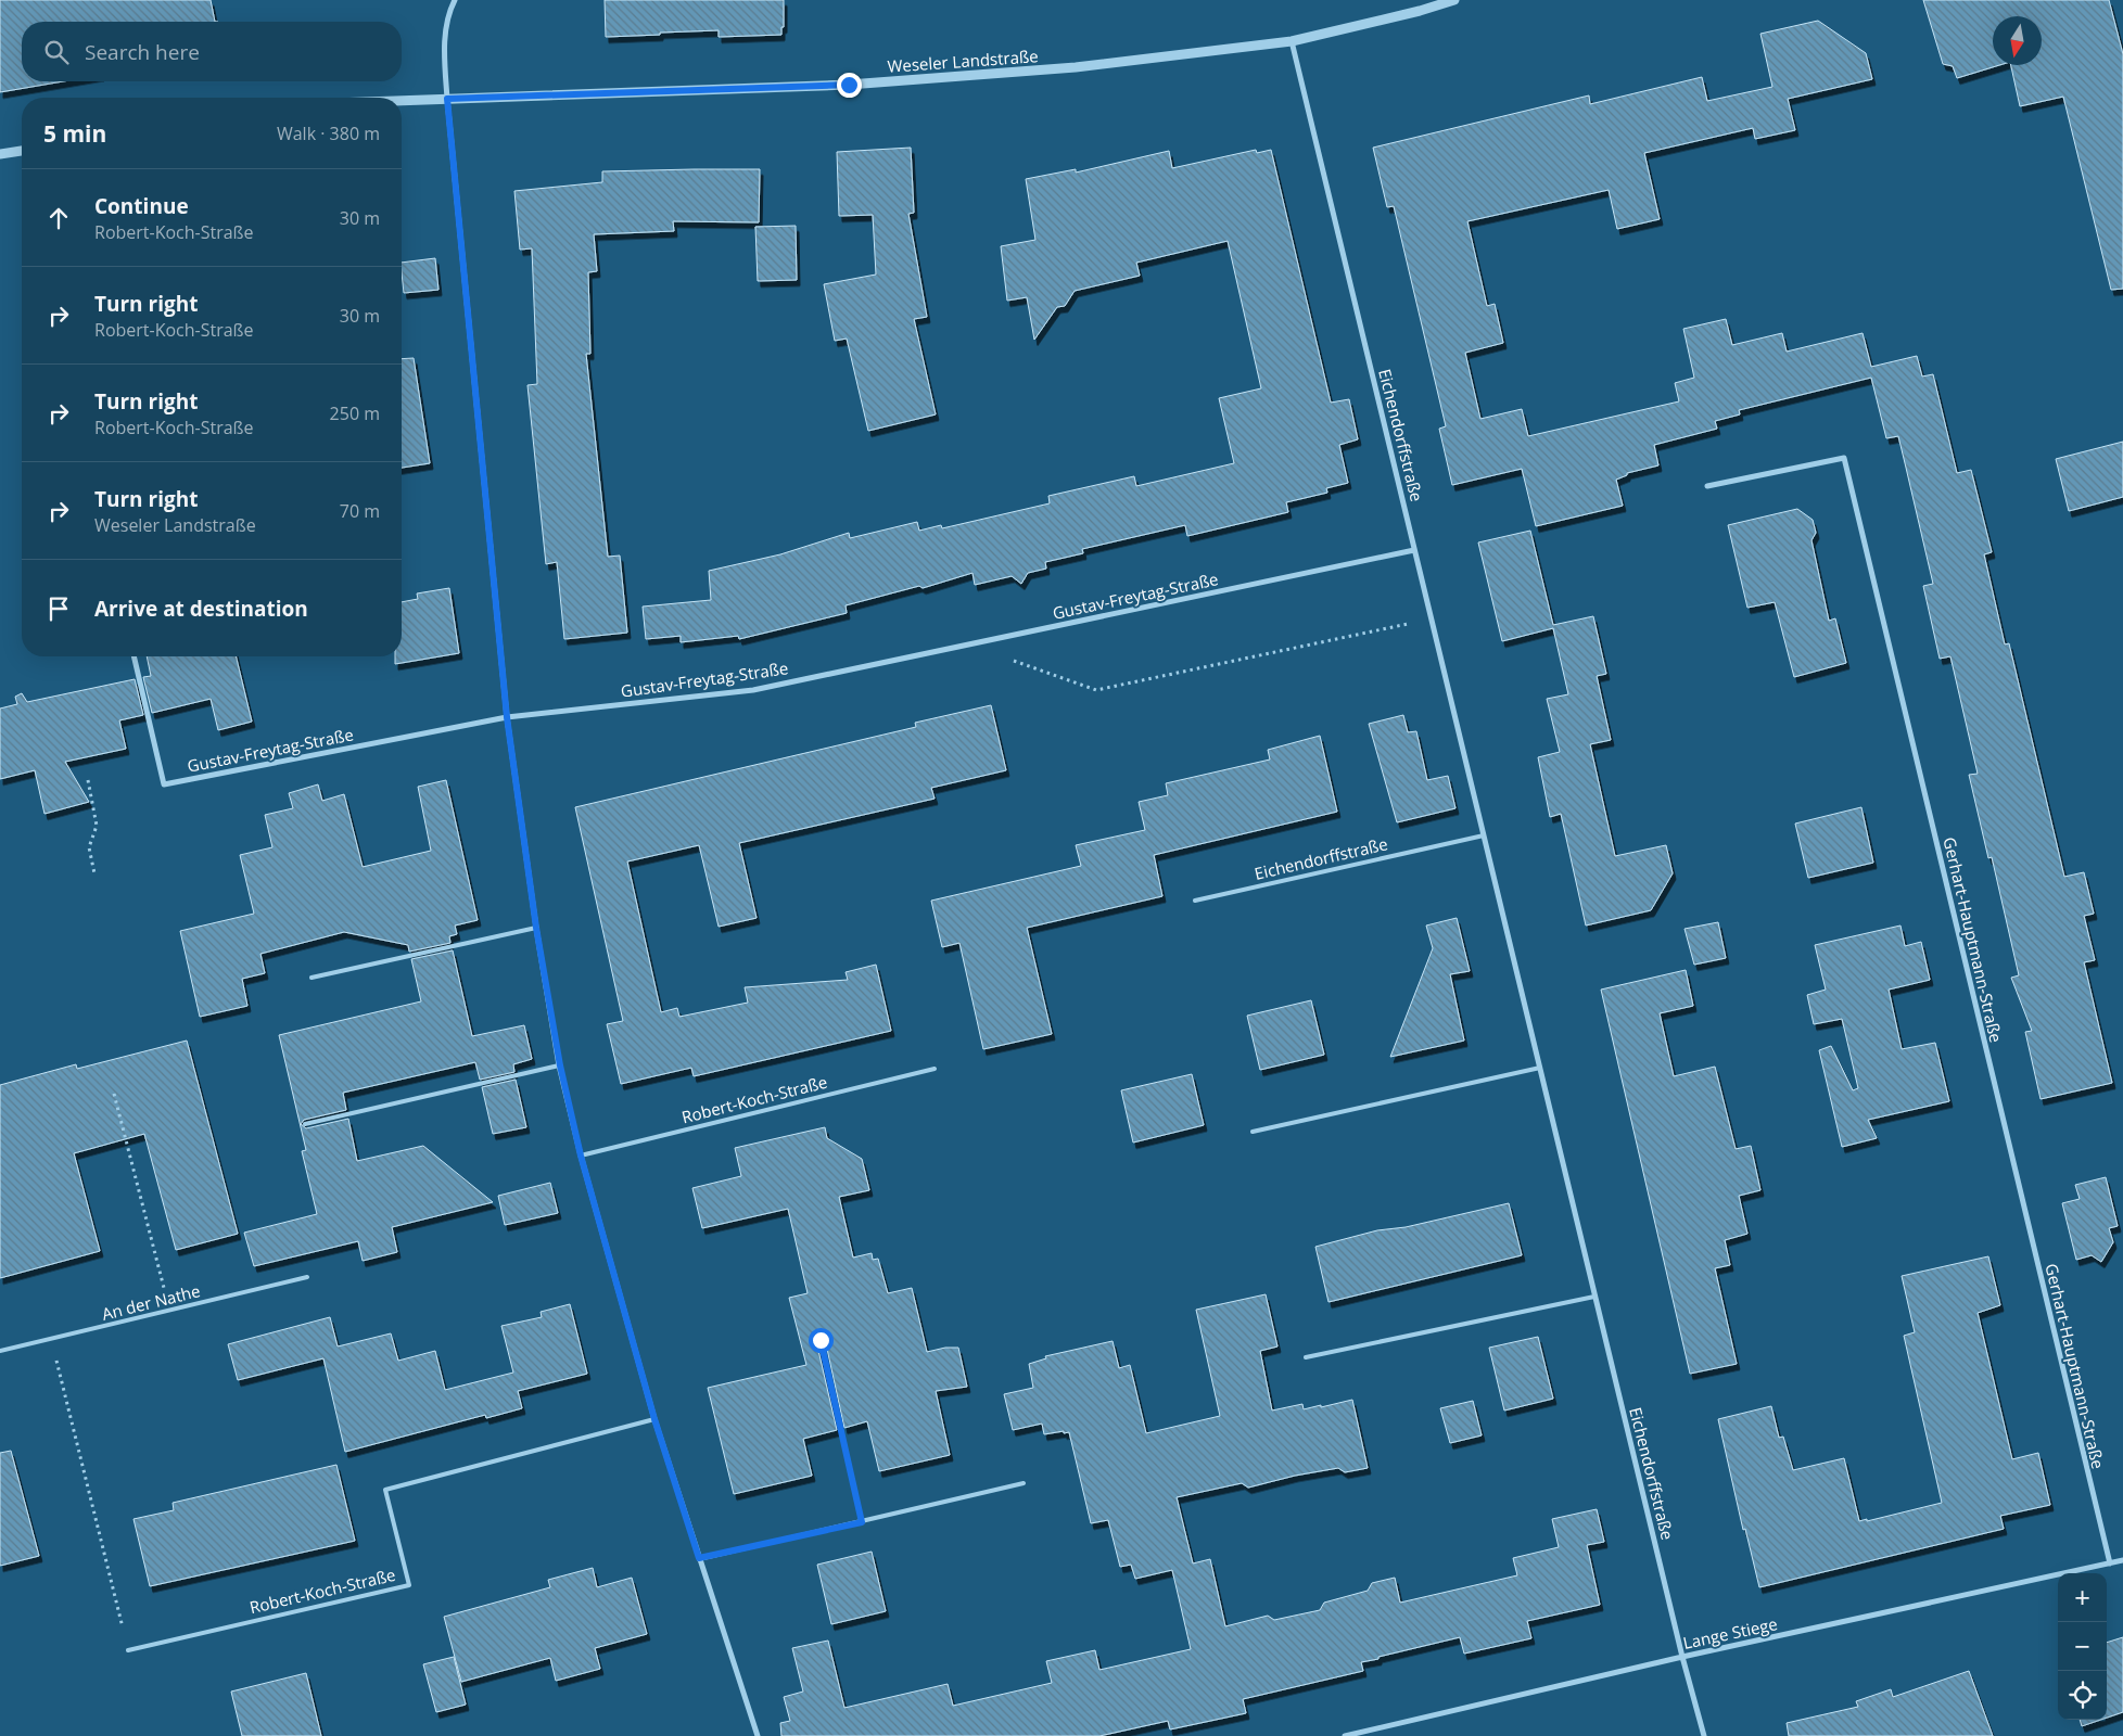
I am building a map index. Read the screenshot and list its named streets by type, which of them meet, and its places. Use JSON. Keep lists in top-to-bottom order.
{
  "streets": {
    "street": [
      "Weseler Landstraße",
      "Eichendorffstraße",
      "Gustav-Freytag-Straße",
      "Gerhart-Hauptmann-Straße",
      "Lange Stiege"
    ],
    "lane": ["Robert-Koch-Straße", "An der Nathe"]
  },
  "crossings": [
    ["Weseler Landstraße", "Eichendorffstraße"],
    ["Eichendorffstraße", "Gustav-Freytag-Straße"],
    ["Eichendorffstraße", "Lange Stiege"],
    ["Gerhart-Hauptmann-Straße", "Lange Stiege"]
  ],
  "north": "bottom",
  "page": {
    "search": "Search here",
    "heading": ["5 min", "Walk · 380 m"],
    "list": [
      ["Continue", "Robert-Koch-Straße", "30 m"],
      ["Turn right", "Robert-Koch-Straße", "30 m"],
      ["Turn right", "Robert-Koch-Straße", "250 m"],
      ["Turn right", "Weseler Landstraße", "70 m"],
      "Arrive at destination"
    ],
    "map_buttons": ["+", "−"]
  }
}
